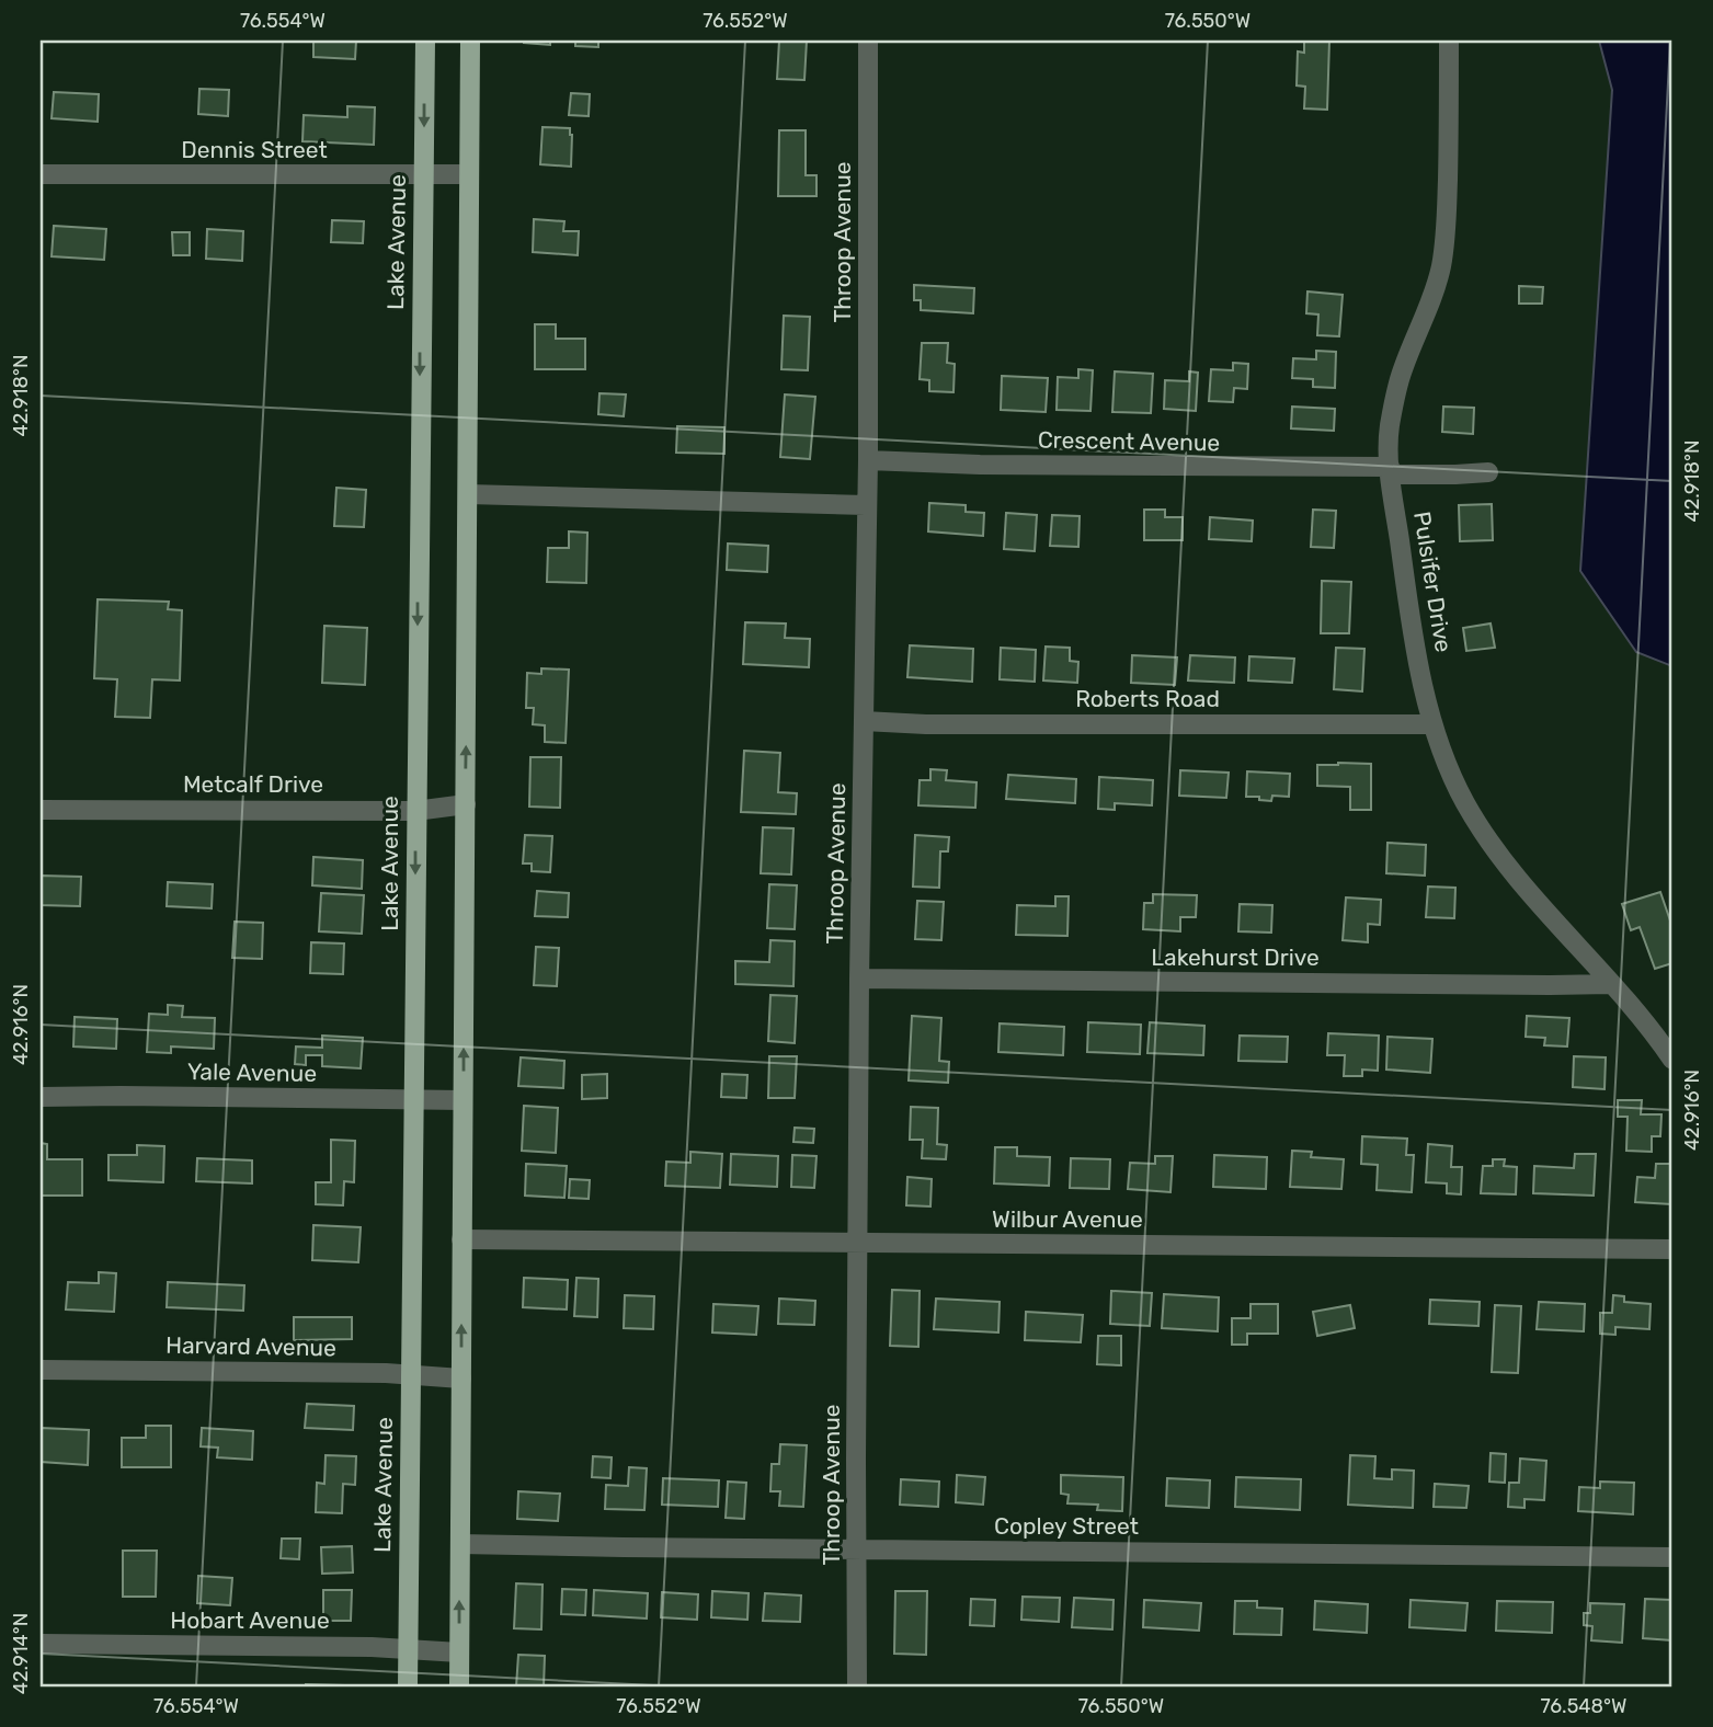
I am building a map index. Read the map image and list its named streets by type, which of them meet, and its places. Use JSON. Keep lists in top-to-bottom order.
{
  "streets": {
    "main road": ["Lake Avenue"],
    "street": [
      "Dennis Street",
      "Throop Avenue",
      "Crescent Avenue",
      "Pulsifer Drive",
      "Roberts Road",
      "Metcalf Drive",
      "Lakehurst Drive",
      "Yale Avenue",
      "Wilbur Avenue",
      "Harvard Avenue",
      "Copley Street",
      "Hobart Avenue"
    ]
  },
  "crossings": [
    ["Dennis Street", "Lake Avenue"],
    ["Lake Avenue", "Metcalf Drive"],
    ["Lake Avenue", "Yale Avenue"],
    ["Lake Avenue", "Harvard Avenue"],
    ["Lake Avenue", "Hobart Avenue"],
    ["Throop Avenue", "Crescent Avenue"],
    ["Throop Avenue", "Roberts Road"],
    ["Throop Avenue", "Lakehurst Drive"],
    ["Throop Avenue", "Wilbur Avenue"],
    ["Throop Avenue", "Copley Street"],
    ["Crescent Avenue", "Pulsifer Drive"],
    ["Pulsifer Drive", "Roberts Road"],
    ["Pulsifer Drive", "Lakehurst Drive"]
  ],
  "coordinates": [
    "76.554°W",
    "76.552°W",
    "76.550°W",
    "42.918°N",
    "42.916°N",
    "42.914°N",
    "76.548°W"
  ]
}
